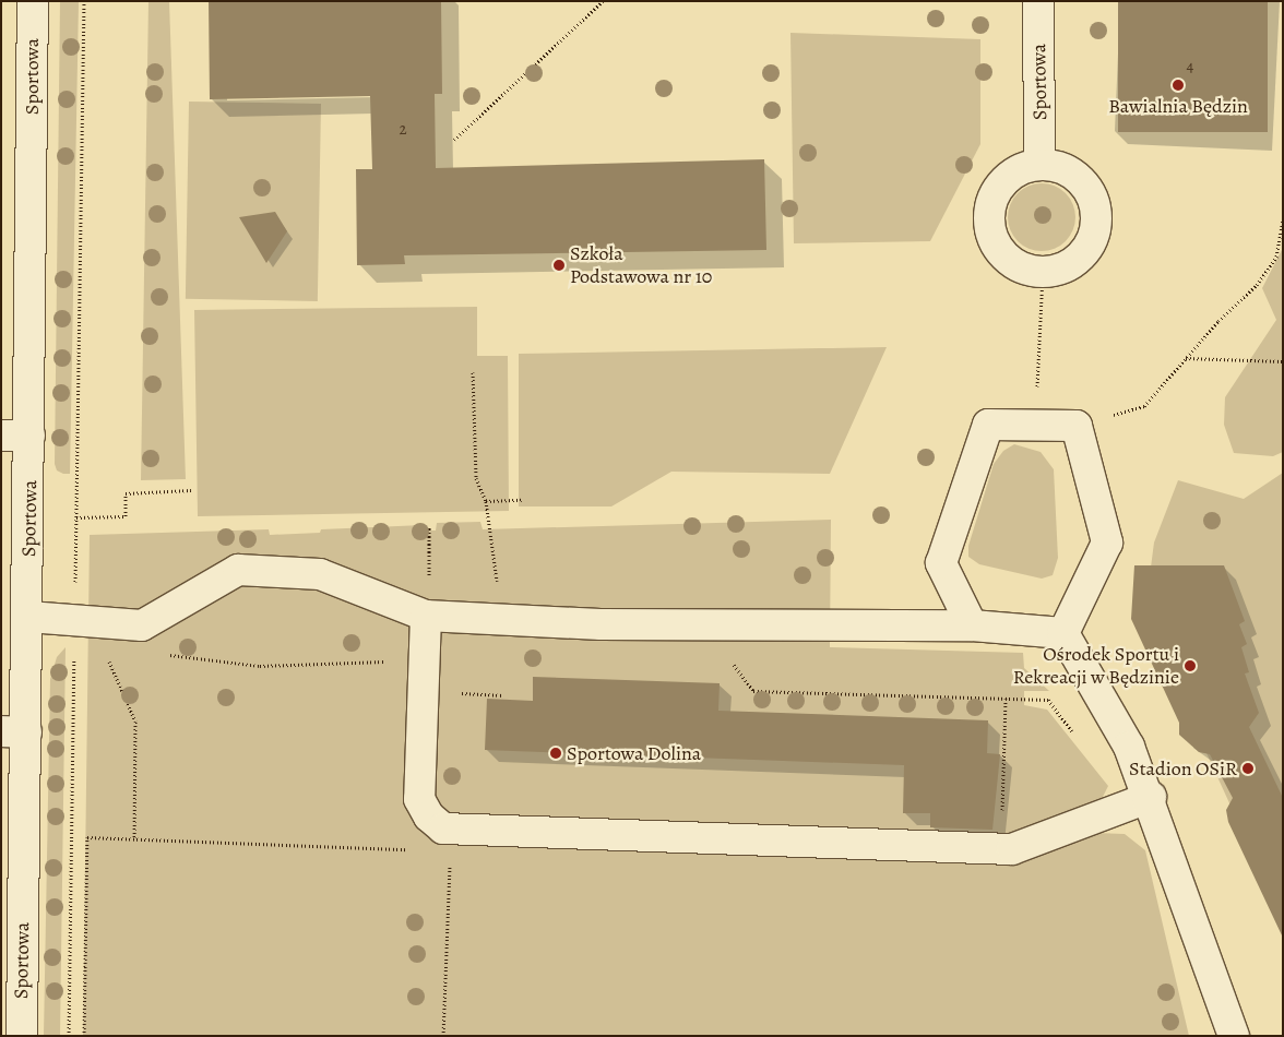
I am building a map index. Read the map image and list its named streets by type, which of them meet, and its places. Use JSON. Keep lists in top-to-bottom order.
{
  "streets": {
    "street": ["Sportowa"]
  },
  "places": [
    "Bawialnia Będzin",
    "Szkoła Podstawowa nr 10",
    "Ośrodek Sportu i Rekreacji w Będzinie",
    "Sportowa Dolina",
    "Stadion OSiR"
  ],
  "house_numbers": ["4", "2"]
}
